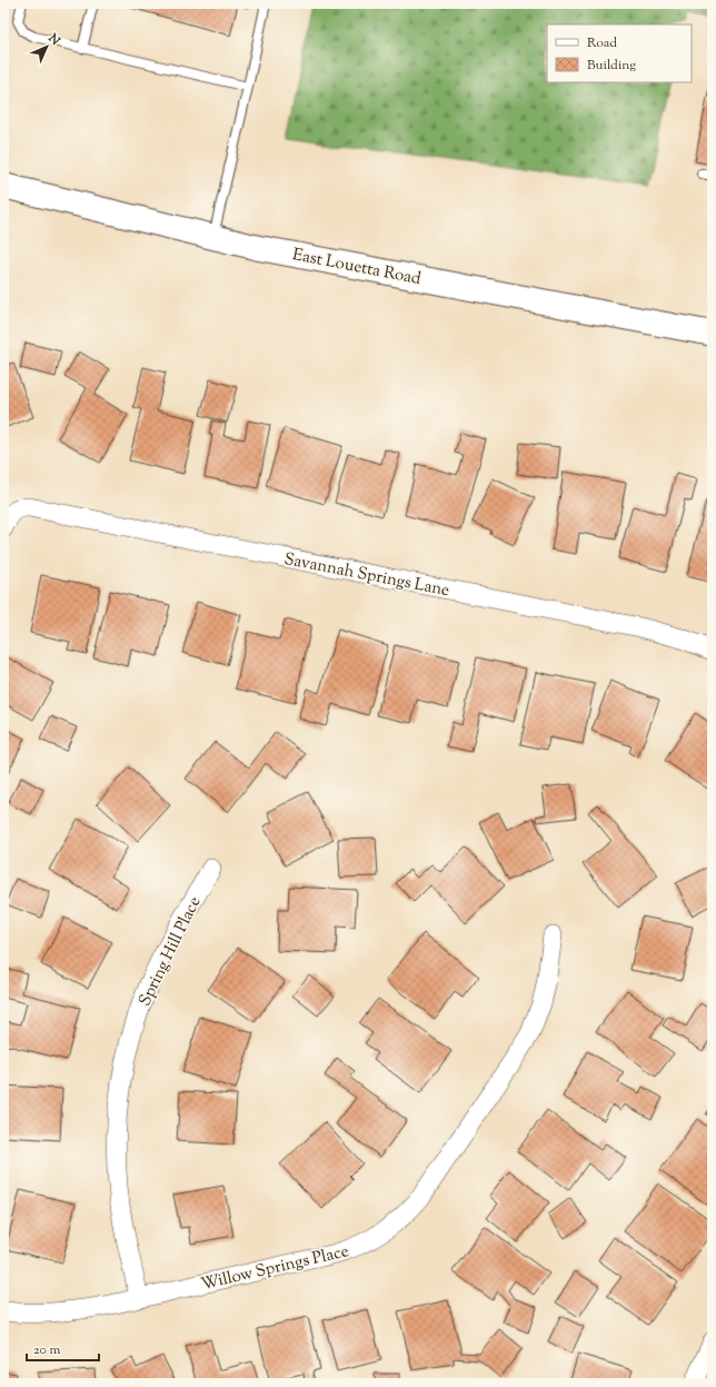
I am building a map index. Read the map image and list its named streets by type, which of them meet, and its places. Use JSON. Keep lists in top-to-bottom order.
{
  "streets": {
    "main road": ["East Louetta Road"],
    "street": ["Savannah Springs Lane", "Spring Hill Place", "Willow Springs Place"]
  },
  "crossings": [
    ["Spring Hill Place", "Willow Springs Place"]
  ],
  "legend": ["Road", "Building"],
  "scale_bar": "20 m",
  "north": "top right"
}
